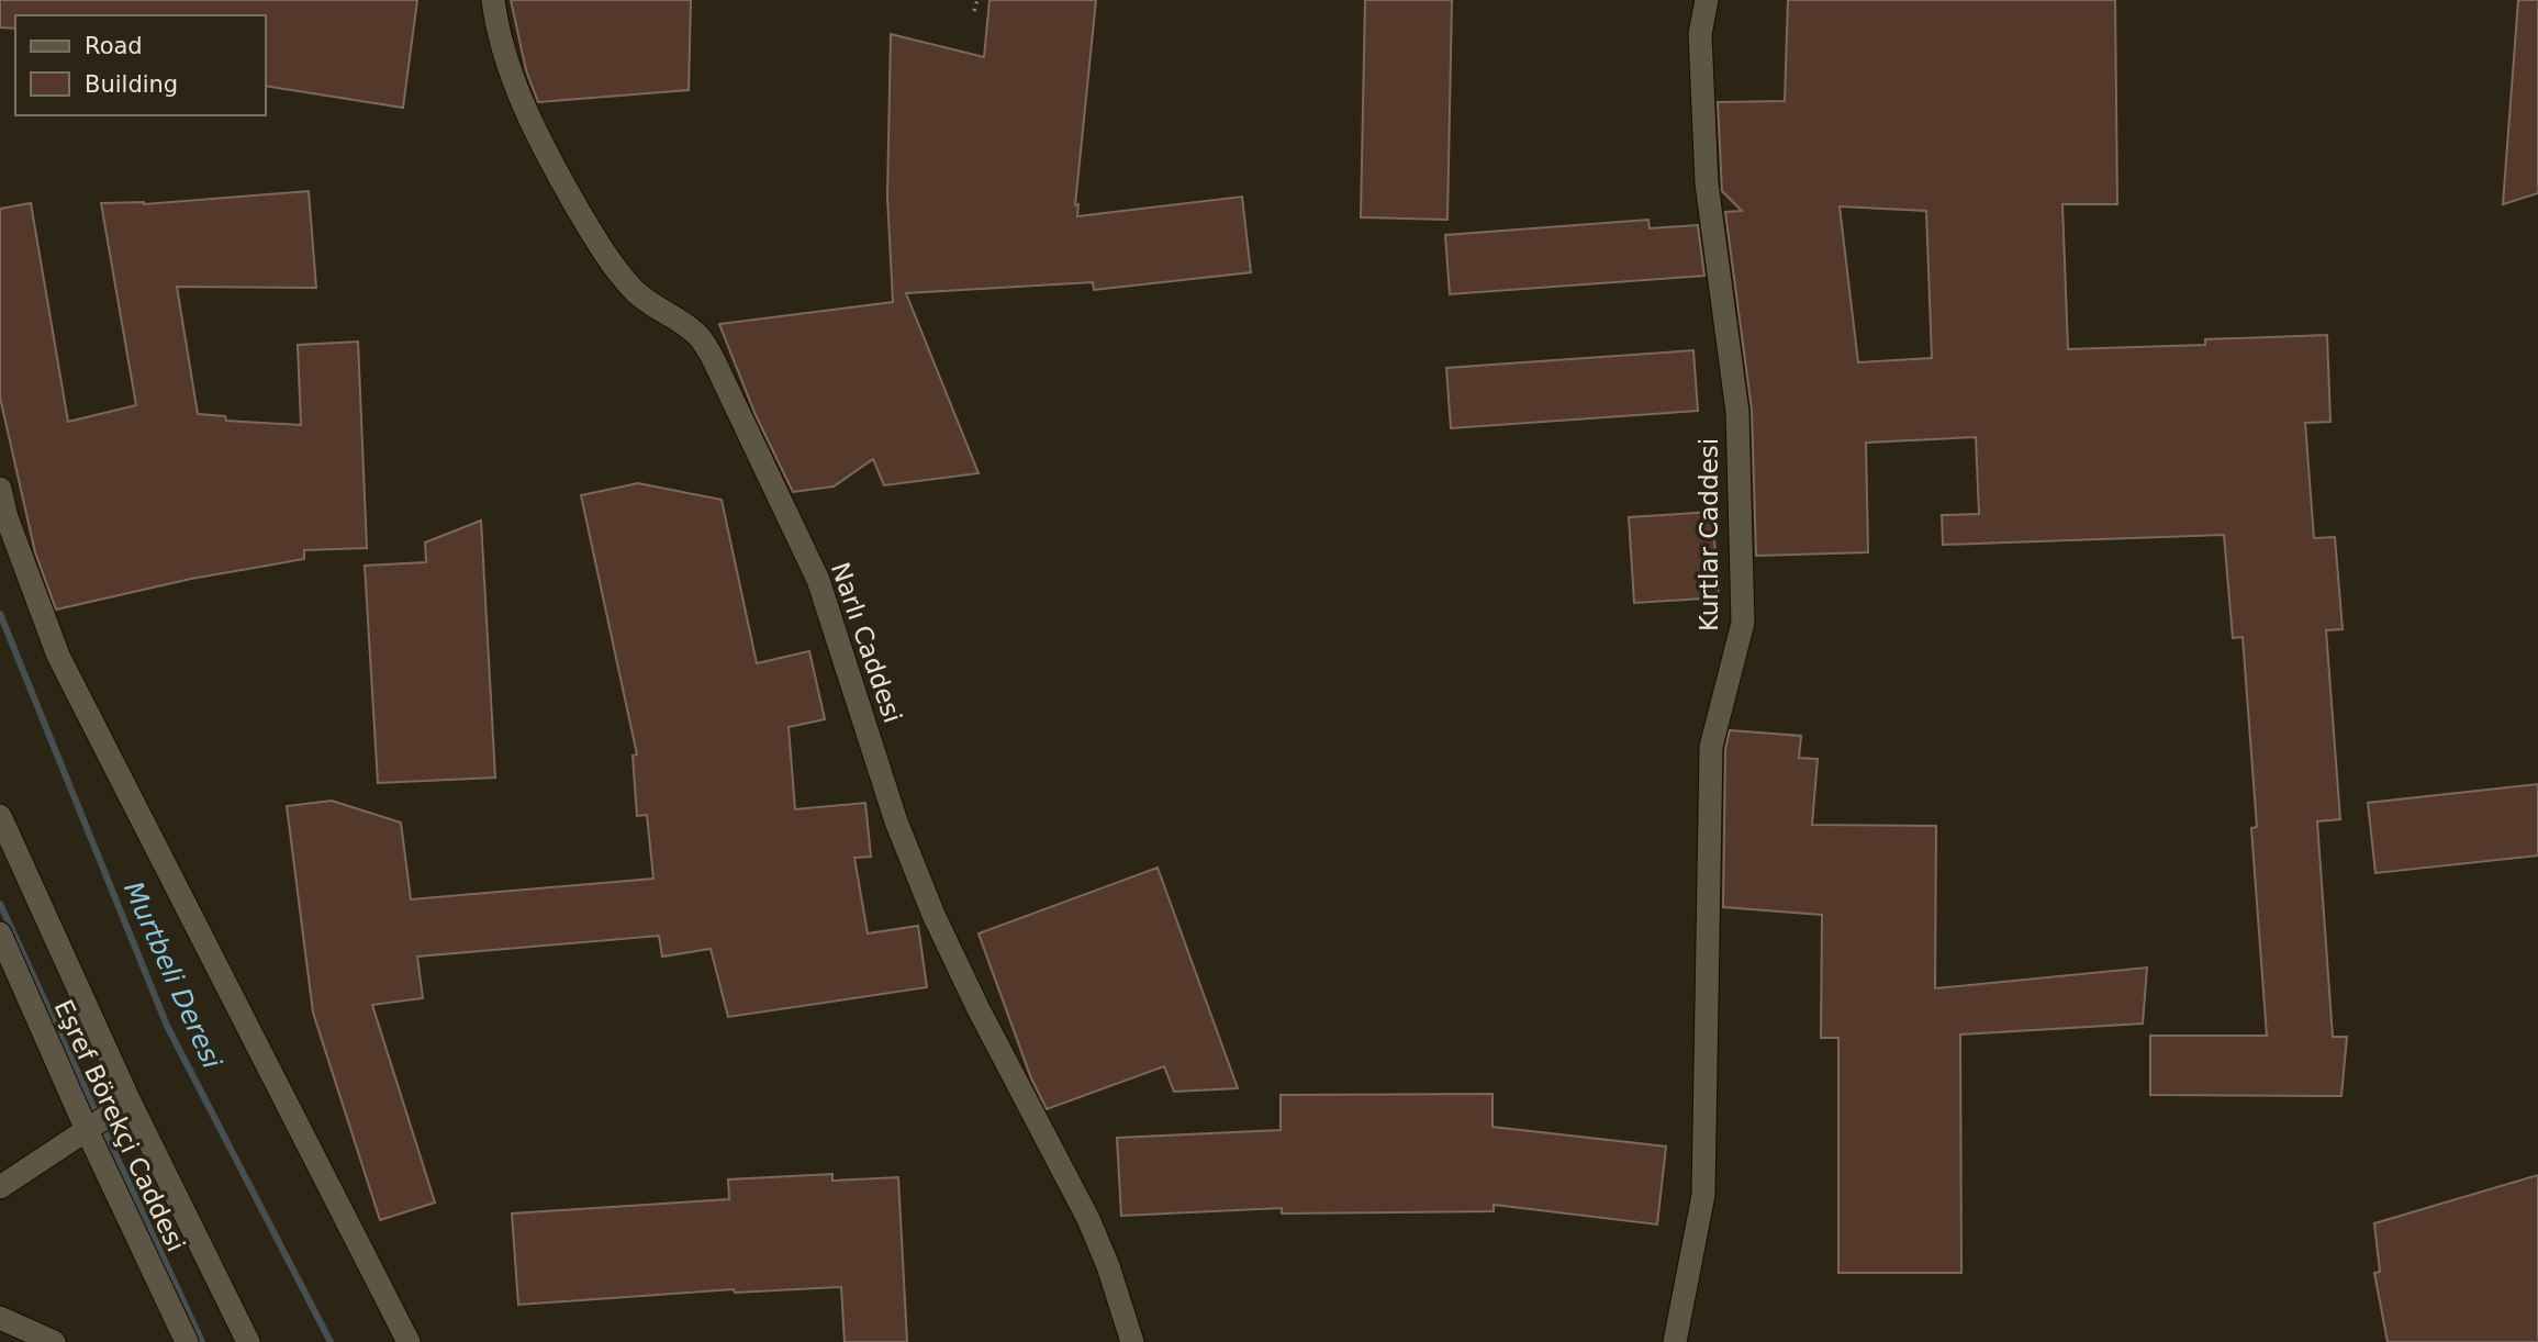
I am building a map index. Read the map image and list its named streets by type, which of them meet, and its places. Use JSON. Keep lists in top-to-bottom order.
{
  "streets": {
    "street": ["Kurtlar Caddesi", "Narlı Caddesi", "Eşref Börekçi Caddesi"]
  },
  "water": ["Murtbeli Deresi"],
  "legend": ["Road", "Building"]
}
